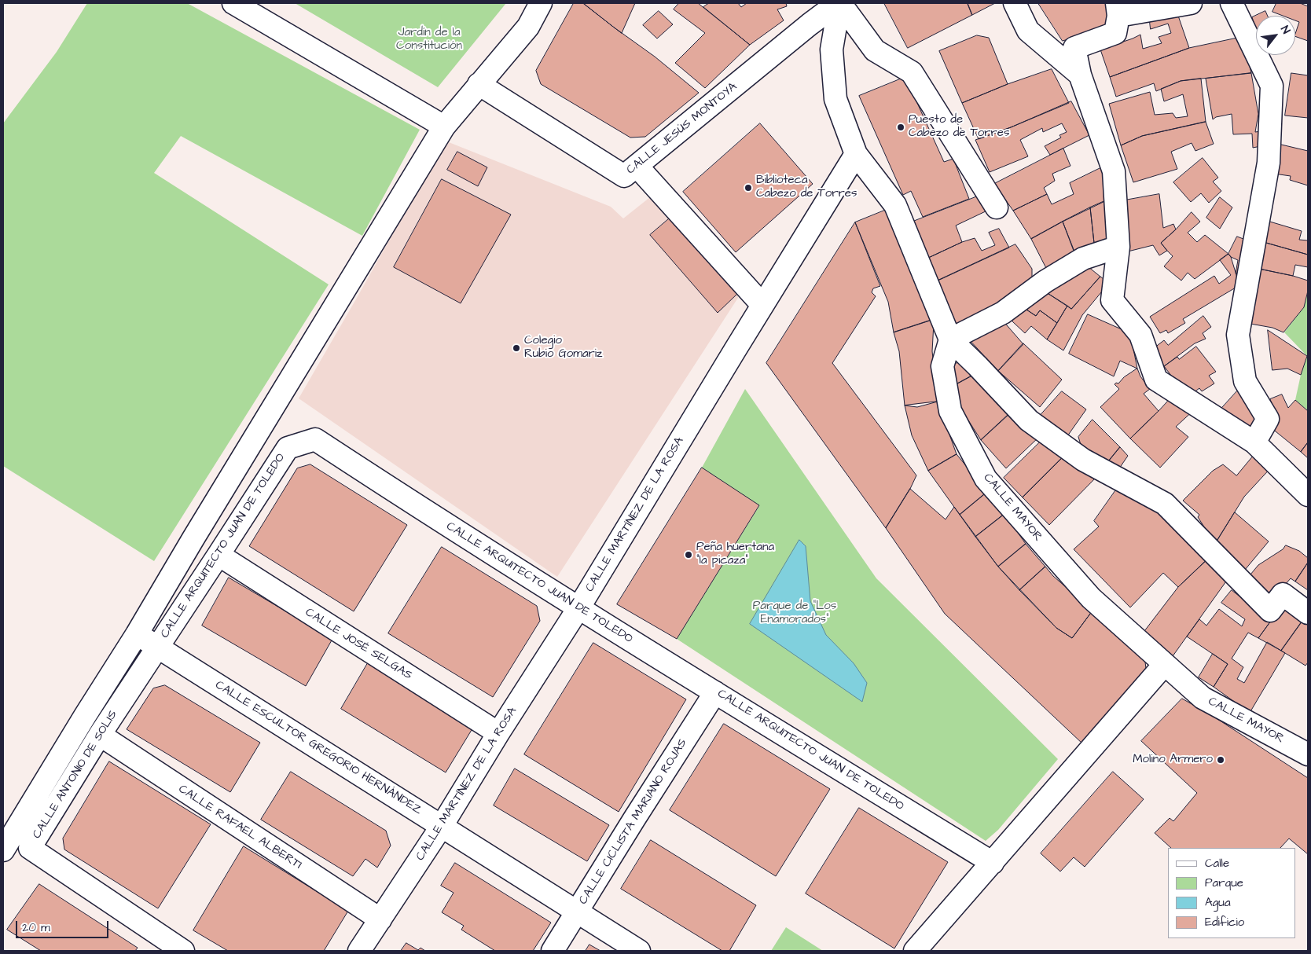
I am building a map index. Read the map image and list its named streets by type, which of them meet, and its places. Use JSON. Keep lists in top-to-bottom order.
{
  "streets": {
    "street": [
      "CALLE JESÚS MONTOYA",
      "CALLE MAYOR",
      "CALLE MARTÍNEZ DE LA ROSA",
      "CALLE ARQUITECTO JUAN DE TOLEDO",
      "CALLE JOSÉ SELGAS",
      "CALLE ESCULTOR GREGORIO HERNÁNDEZ",
      "CALLE ANTONIO DE SOLIS",
      "CALLE CICLISTA MARIANO ROJAS",
      "CALLE RAFAEL ALBERTI"
    ]
  },
  "crossings": [
    ["CALLE MARTÍNEZ DE LA ROSA", "CALLE ARQUITECTO JUAN DE TOLEDO"],
    ["CALLE MARTÍNEZ DE LA ROSA", "CALLE JOSÉ SELGAS"],
    ["CALLE MARTÍNEZ DE LA ROSA", "CALLE ESCULTOR GREGORIO HERNÁNDEZ"],
    ["CALLE MARTÍNEZ DE LA ROSA", "CALLE RAFAEL ALBERTI"],
    ["CALLE ARQUITECTO JUAN DE TOLEDO", "CALLE JOSÉ SELGAS"],
    ["CALLE ARQUITECTO JUAN DE TOLEDO", "CALLE ESCULTOR GREGORIO HERNÁNDEZ"],
    ["CALLE ARQUITECTO JUAN DE TOLEDO", "CALLE ANTONIO DE SOLIS"],
    ["CALLE ARQUITECTO JUAN DE TOLEDO", "CALLE CICLISTA MARIANO ROJAS"],
    ["CALLE ESCULTOR GREGORIO HERNÁNDEZ", "CALLE ANTONIO DE SOLIS"],
    ["CALLE ESCULTOR GREGORIO HERNÁNDEZ", "CALLE CICLISTA MARIANO ROJAS"],
    ["CALLE ANTONIO DE SOLIS", "CALLE RAFAEL ALBERTI"]
  ],
  "parks": ["Jardín de la Constitución", "Parque de \"Los Enamorados\""],
  "places": [
    "Puesto de Cabezo de Torres",
    "Biblioteca Cabezo de Torres",
    "Colegio Rubio Gomariz",
    "Peña huertana \"la picaza\"",
    "Molino Armero"
  ],
  "legend": [
    "Calle",
    "Parque",
    "Agua",
    "Edificio"
  ],
  "scale_bar": "20 m",
  "north": "top right"
}
